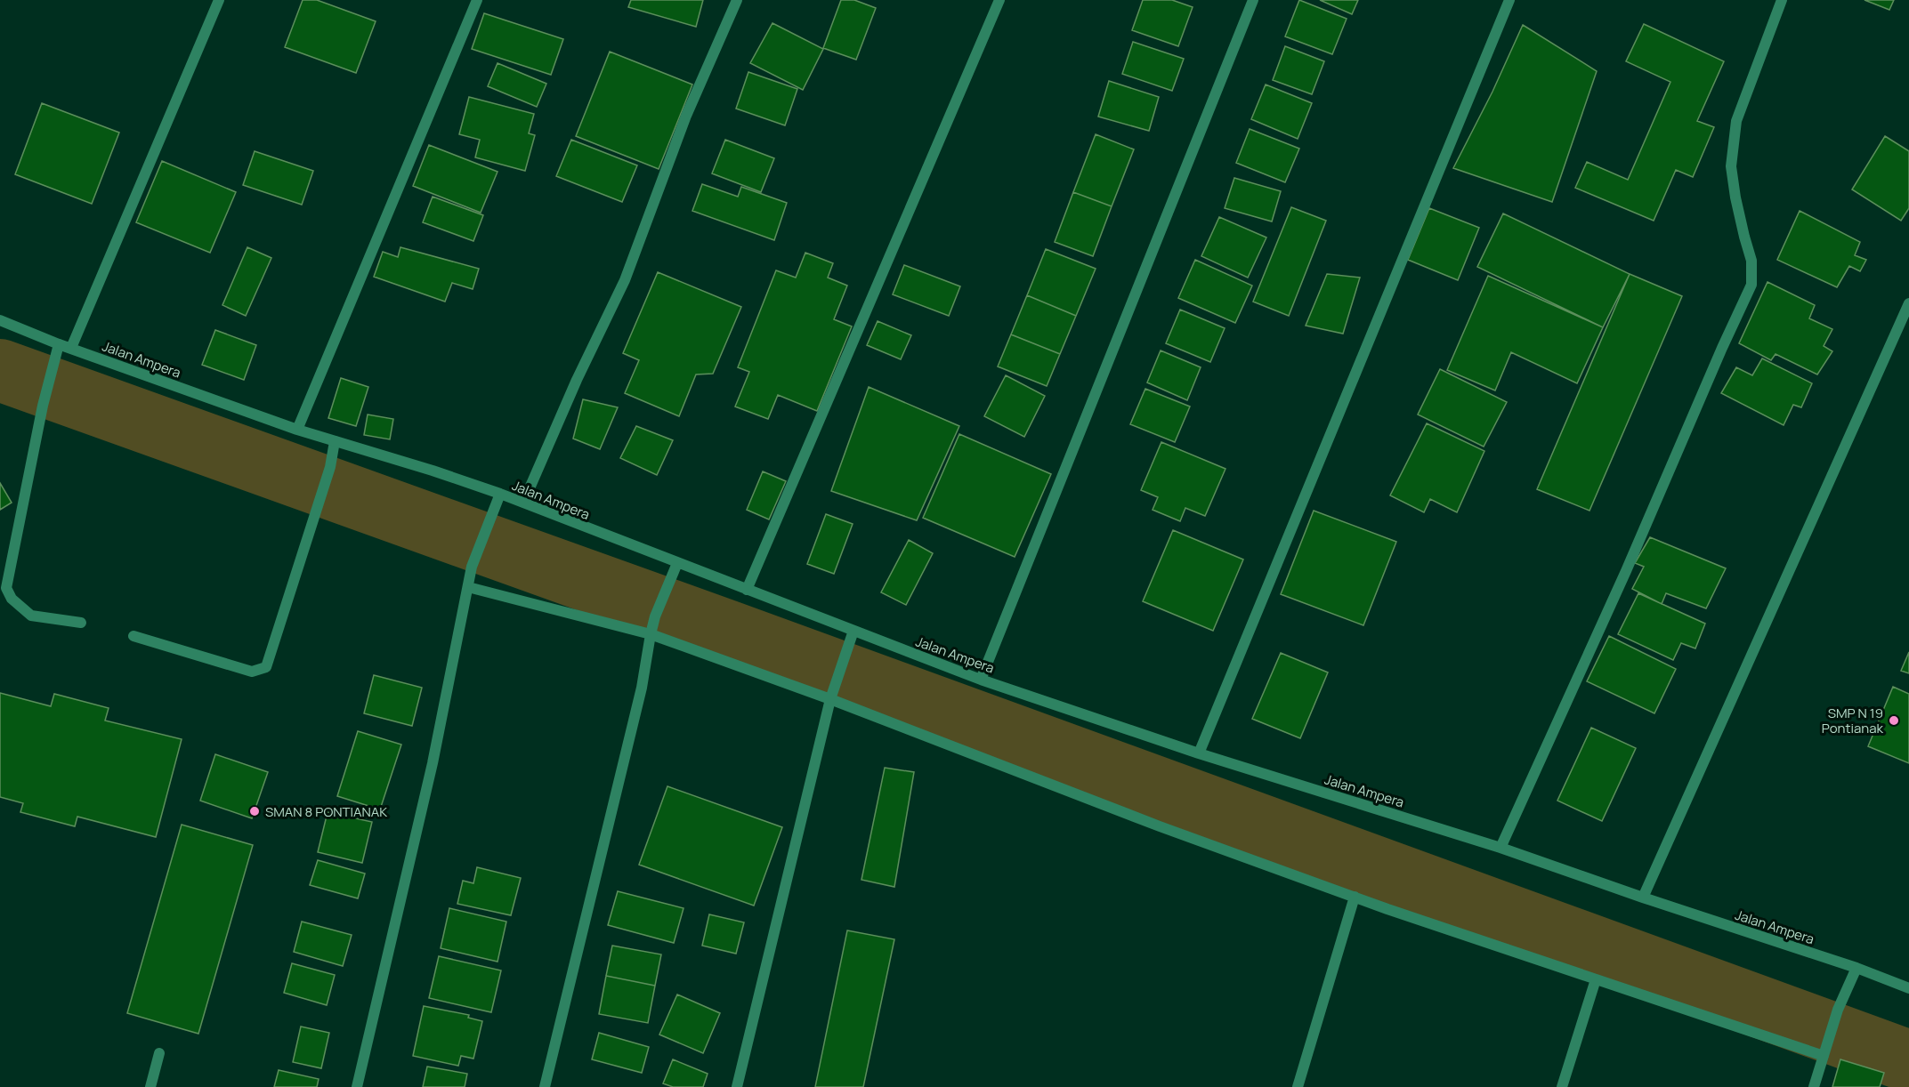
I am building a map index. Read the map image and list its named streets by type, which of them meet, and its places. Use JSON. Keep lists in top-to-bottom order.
{
  "streets": {
    "street": ["Jalan Ampera"]
  },
  "places": ["SMP N 19 Pontianak", "SMAN 8 PONTIANAK"]
}
